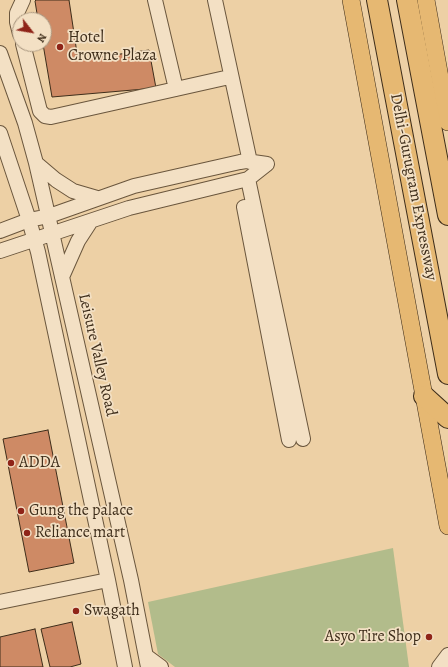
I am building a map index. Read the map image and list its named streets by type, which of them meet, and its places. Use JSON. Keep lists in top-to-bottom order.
{
  "streets": {
    "highway": ["Delhi-Gurugram Expressway"],
    "street": ["Leisure Valley Road"]
  },
  "places": [
    "Hotel Crowne Plaza",
    "ADDA",
    "Gung the palace",
    "Reliance mart",
    "Swagath",
    "Asyo Tire Shop"
  ],
  "north": "bottom right"
}
